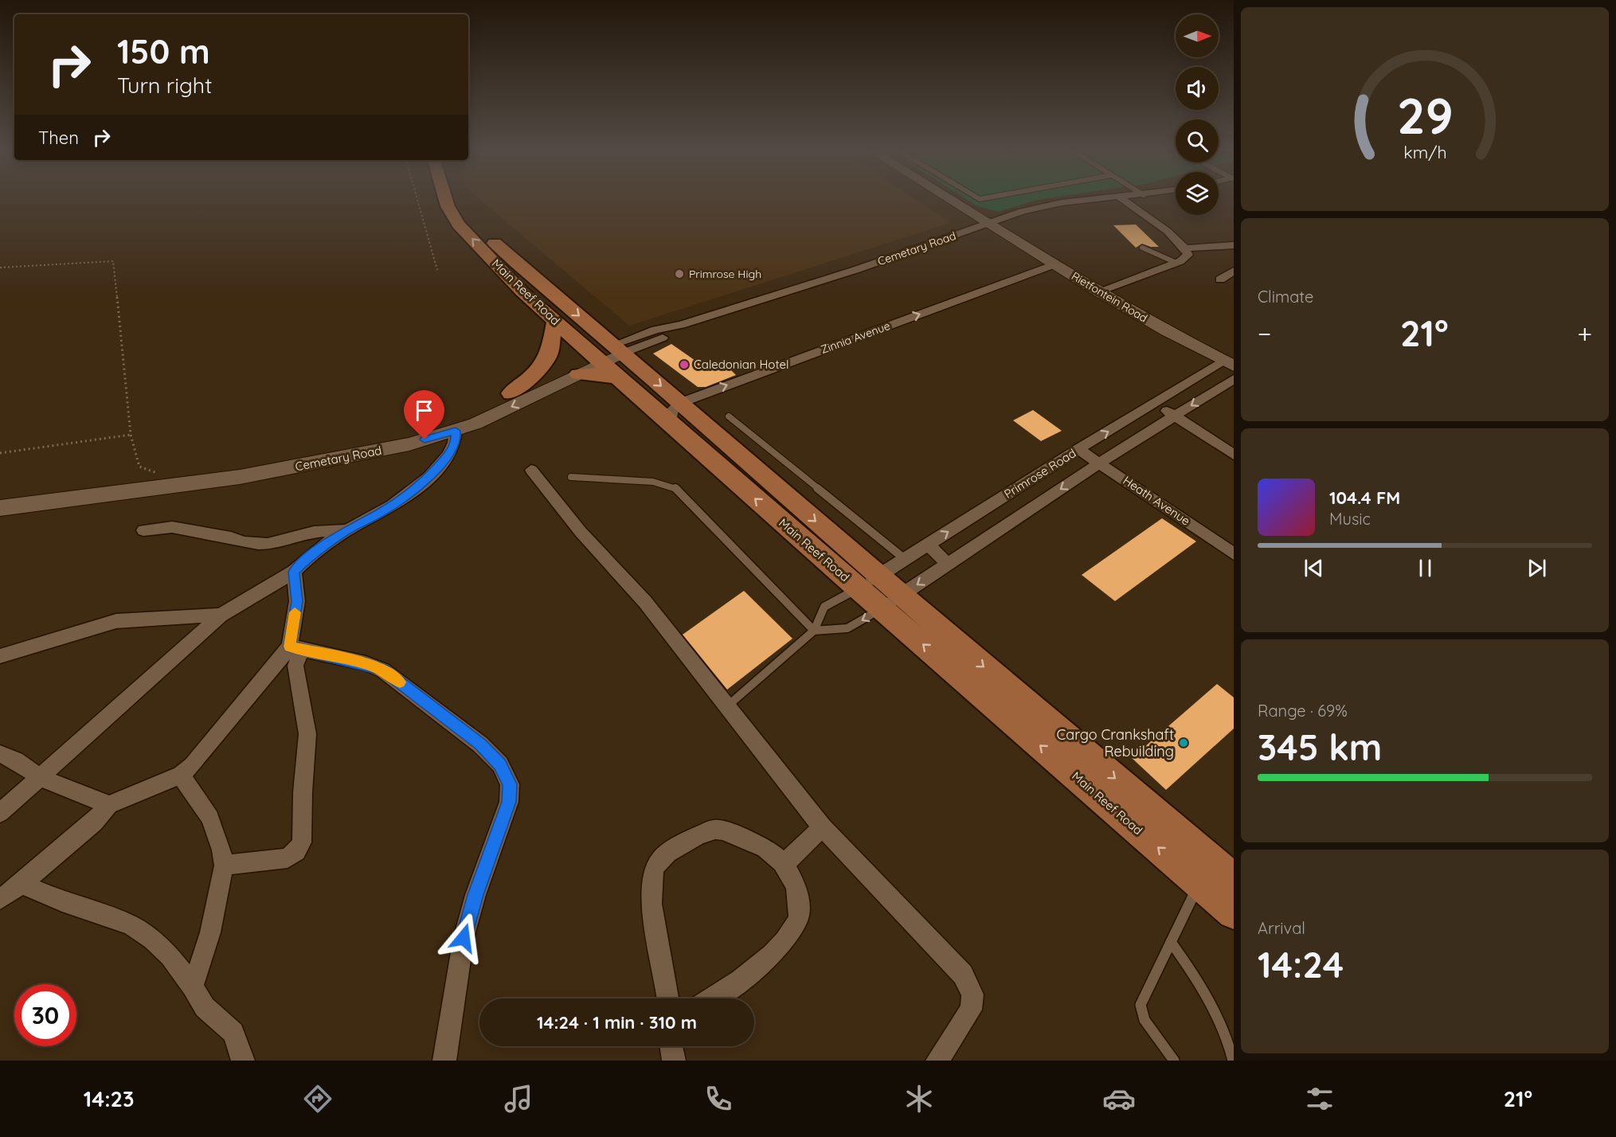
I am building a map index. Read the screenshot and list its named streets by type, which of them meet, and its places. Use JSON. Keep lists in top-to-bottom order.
{
  "streets": {
    "main road": ["Main Reef Road"],
    "street": [
      "Cemetary Road",
      "Rietfontein Road",
      "Zinnia Avenue",
      "Primrose Road",
      "Heath Avenue"
    ]
  },
  "crossings": [
    ["Cemetary Road", "Main Reef Road"],
    ["Cemetary Road", "Rietfontein Road"],
    ["Main Reef Road", "Zinnia Avenue"],
    ["Main Reef Road", "Primrose Road"],
    ["Rietfontein Road", "Zinnia Avenue"],
    ["Rietfontein Road", "Primrose Road"],
    ["Primrose Road", "Heath Avenue"]
  ],
  "one_way": ["Zinnia Avenue"],
  "places": ["Primrose High", "Caledonian Hotel", "Cargo Crankshaft Rebuilding"],
  "north": "right",
  "page": {
    "turn": ["150 m", "Turn right"],
    "then": "Then",
    "tile": [
      "Climate",
      ["Range · 69%", "345 km"],
      ["Arrival", "14:24"]
    ],
    "heat": ["−", "21°", "+"],
    "song": ["104.4 FM", "Music"],
    "limit": "30",
    "trip": "14:24 · 1 min · 310 m",
    "tabs": ["14:23", "21°"],
    "gauge": ["29", "km/h"]
  }
}
